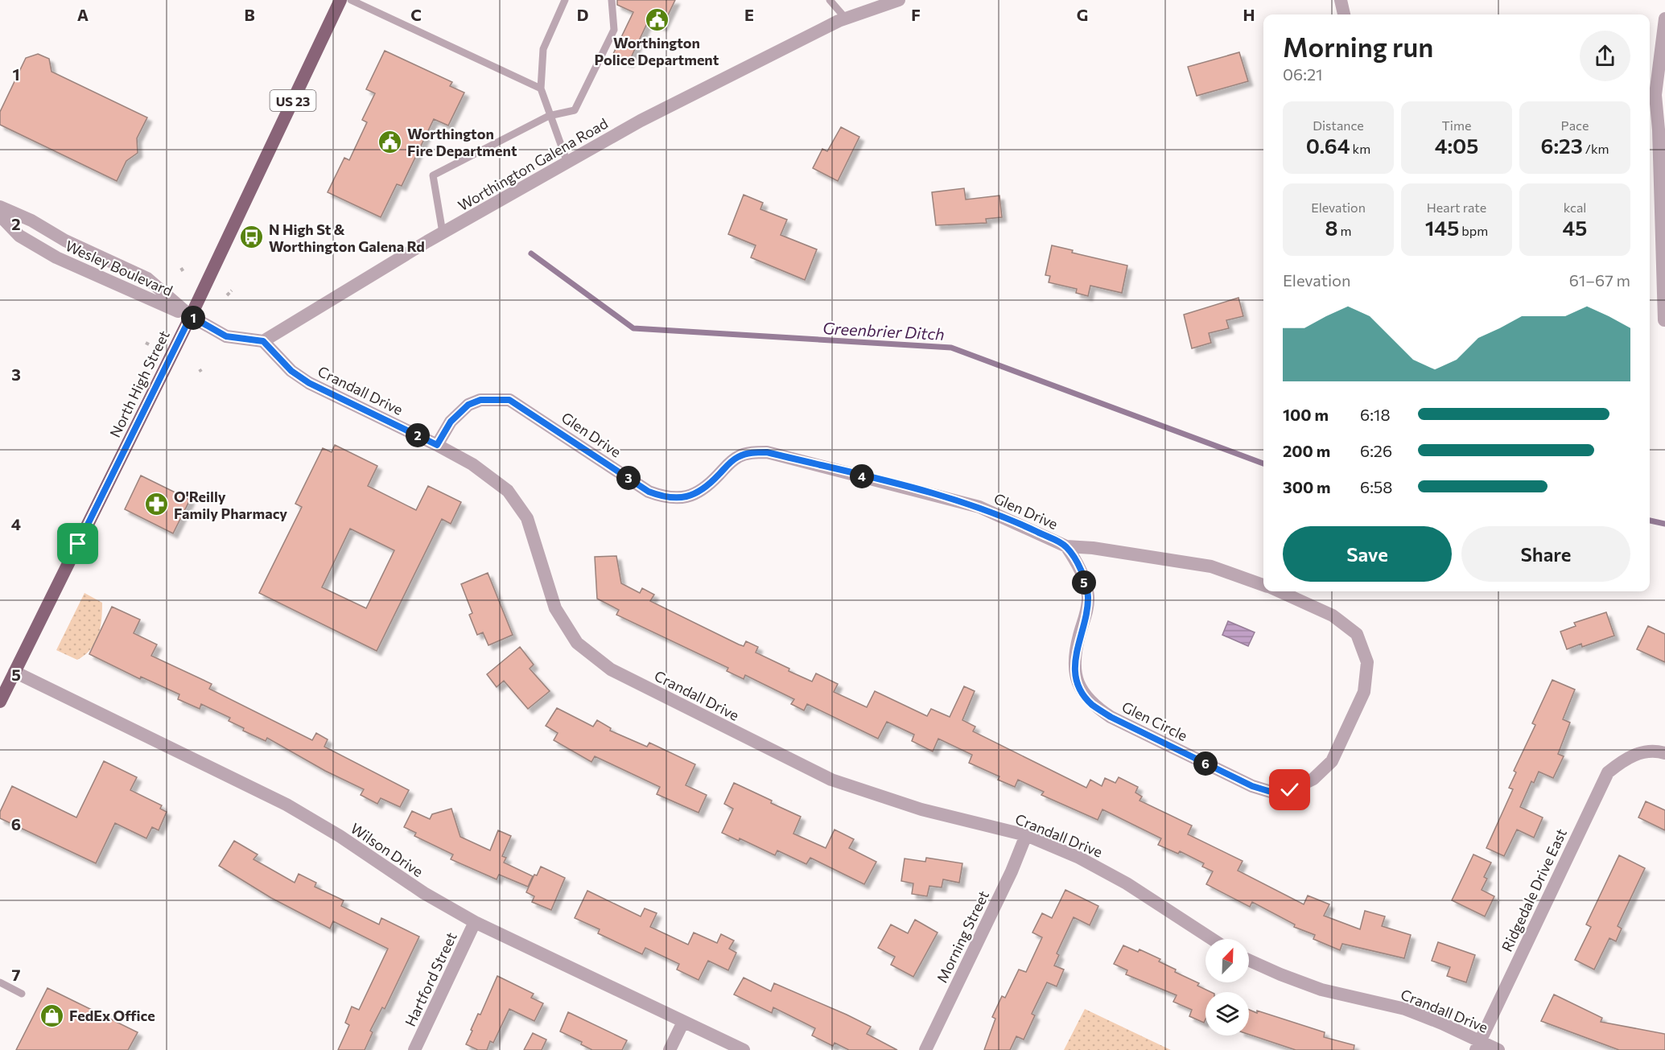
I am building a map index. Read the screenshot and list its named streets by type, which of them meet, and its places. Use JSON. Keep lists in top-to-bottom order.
{
  "streets": {
    "main road": ["US 23", "North High Street"],
    "street": [
      "Worthington Galena Road",
      "Wesley Boulevard",
      "Crandall Drive",
      "Glen Drive",
      "Glen Circle",
      "Wilson Drive",
      "Ridgedale Drive East",
      "Morning Street",
      "Hartford Street"
    ]
  },
  "crossings": [
    ["Worthington Galena Road", "Crandall Drive"],
    ["Wesley Boulevard", "North High Street"],
    ["North High Street", "Wilson Drive"],
    ["Crandall Drive", "Glen Drive"],
    ["Crandall Drive", "Ridgedale Drive East"],
    ["Crandall Drive", "Morning Street"],
    ["Glen Drive", "Glen Circle"],
    ["Wilson Drive", "Hartford Street"]
  ],
  "water": ["Greenbrier Ditch"],
  "places": {
    "public building": ["Worthington Police Department", "Worthington Fire Department"],
    "bus stop": ["N High St & Worthington Galena Rd"],
    "pharmacy": ["O'Reilly Family Pharmacy"],
    "shop": ["FedEx Office"]
  },
  "north": "top right",
  "page": {
    "heading": ["Morning run", "06:21"],
    "stats": [
      ["Distance", "0.64 km"],
      ["Time", "4:05"],
      ["Pace", "6:23 /km"],
      ["Elevation", "8 m"],
      ["Heart rate", "145 bpm"],
      ["kcal", "45"]
    ],
    "chart": ["Elevation", "61–67 m"],
    "pins": [
      "1",
      "2",
      "4",
      "3",
      "5",
      "6"
    ],
    "list": [
      {
        "name": "100 m",
        "note": "6:18"
      },
      {
        "name": "200 m",
        "note": "6:26"
      },
      {
        "name": "300 m",
        "note": "6:58"
      }
    ],
    "buttons": ["Save", "Share"]
  },
  "grid": {
    "columns": [
      "A",
      "B",
      "C",
      "D",
      "E",
      "F",
      "G",
      "H"
    ],
    "rows": [
      "1",
      "2",
      "3",
      "4",
      "5",
      "6",
      "7"
    ]
  }
}
